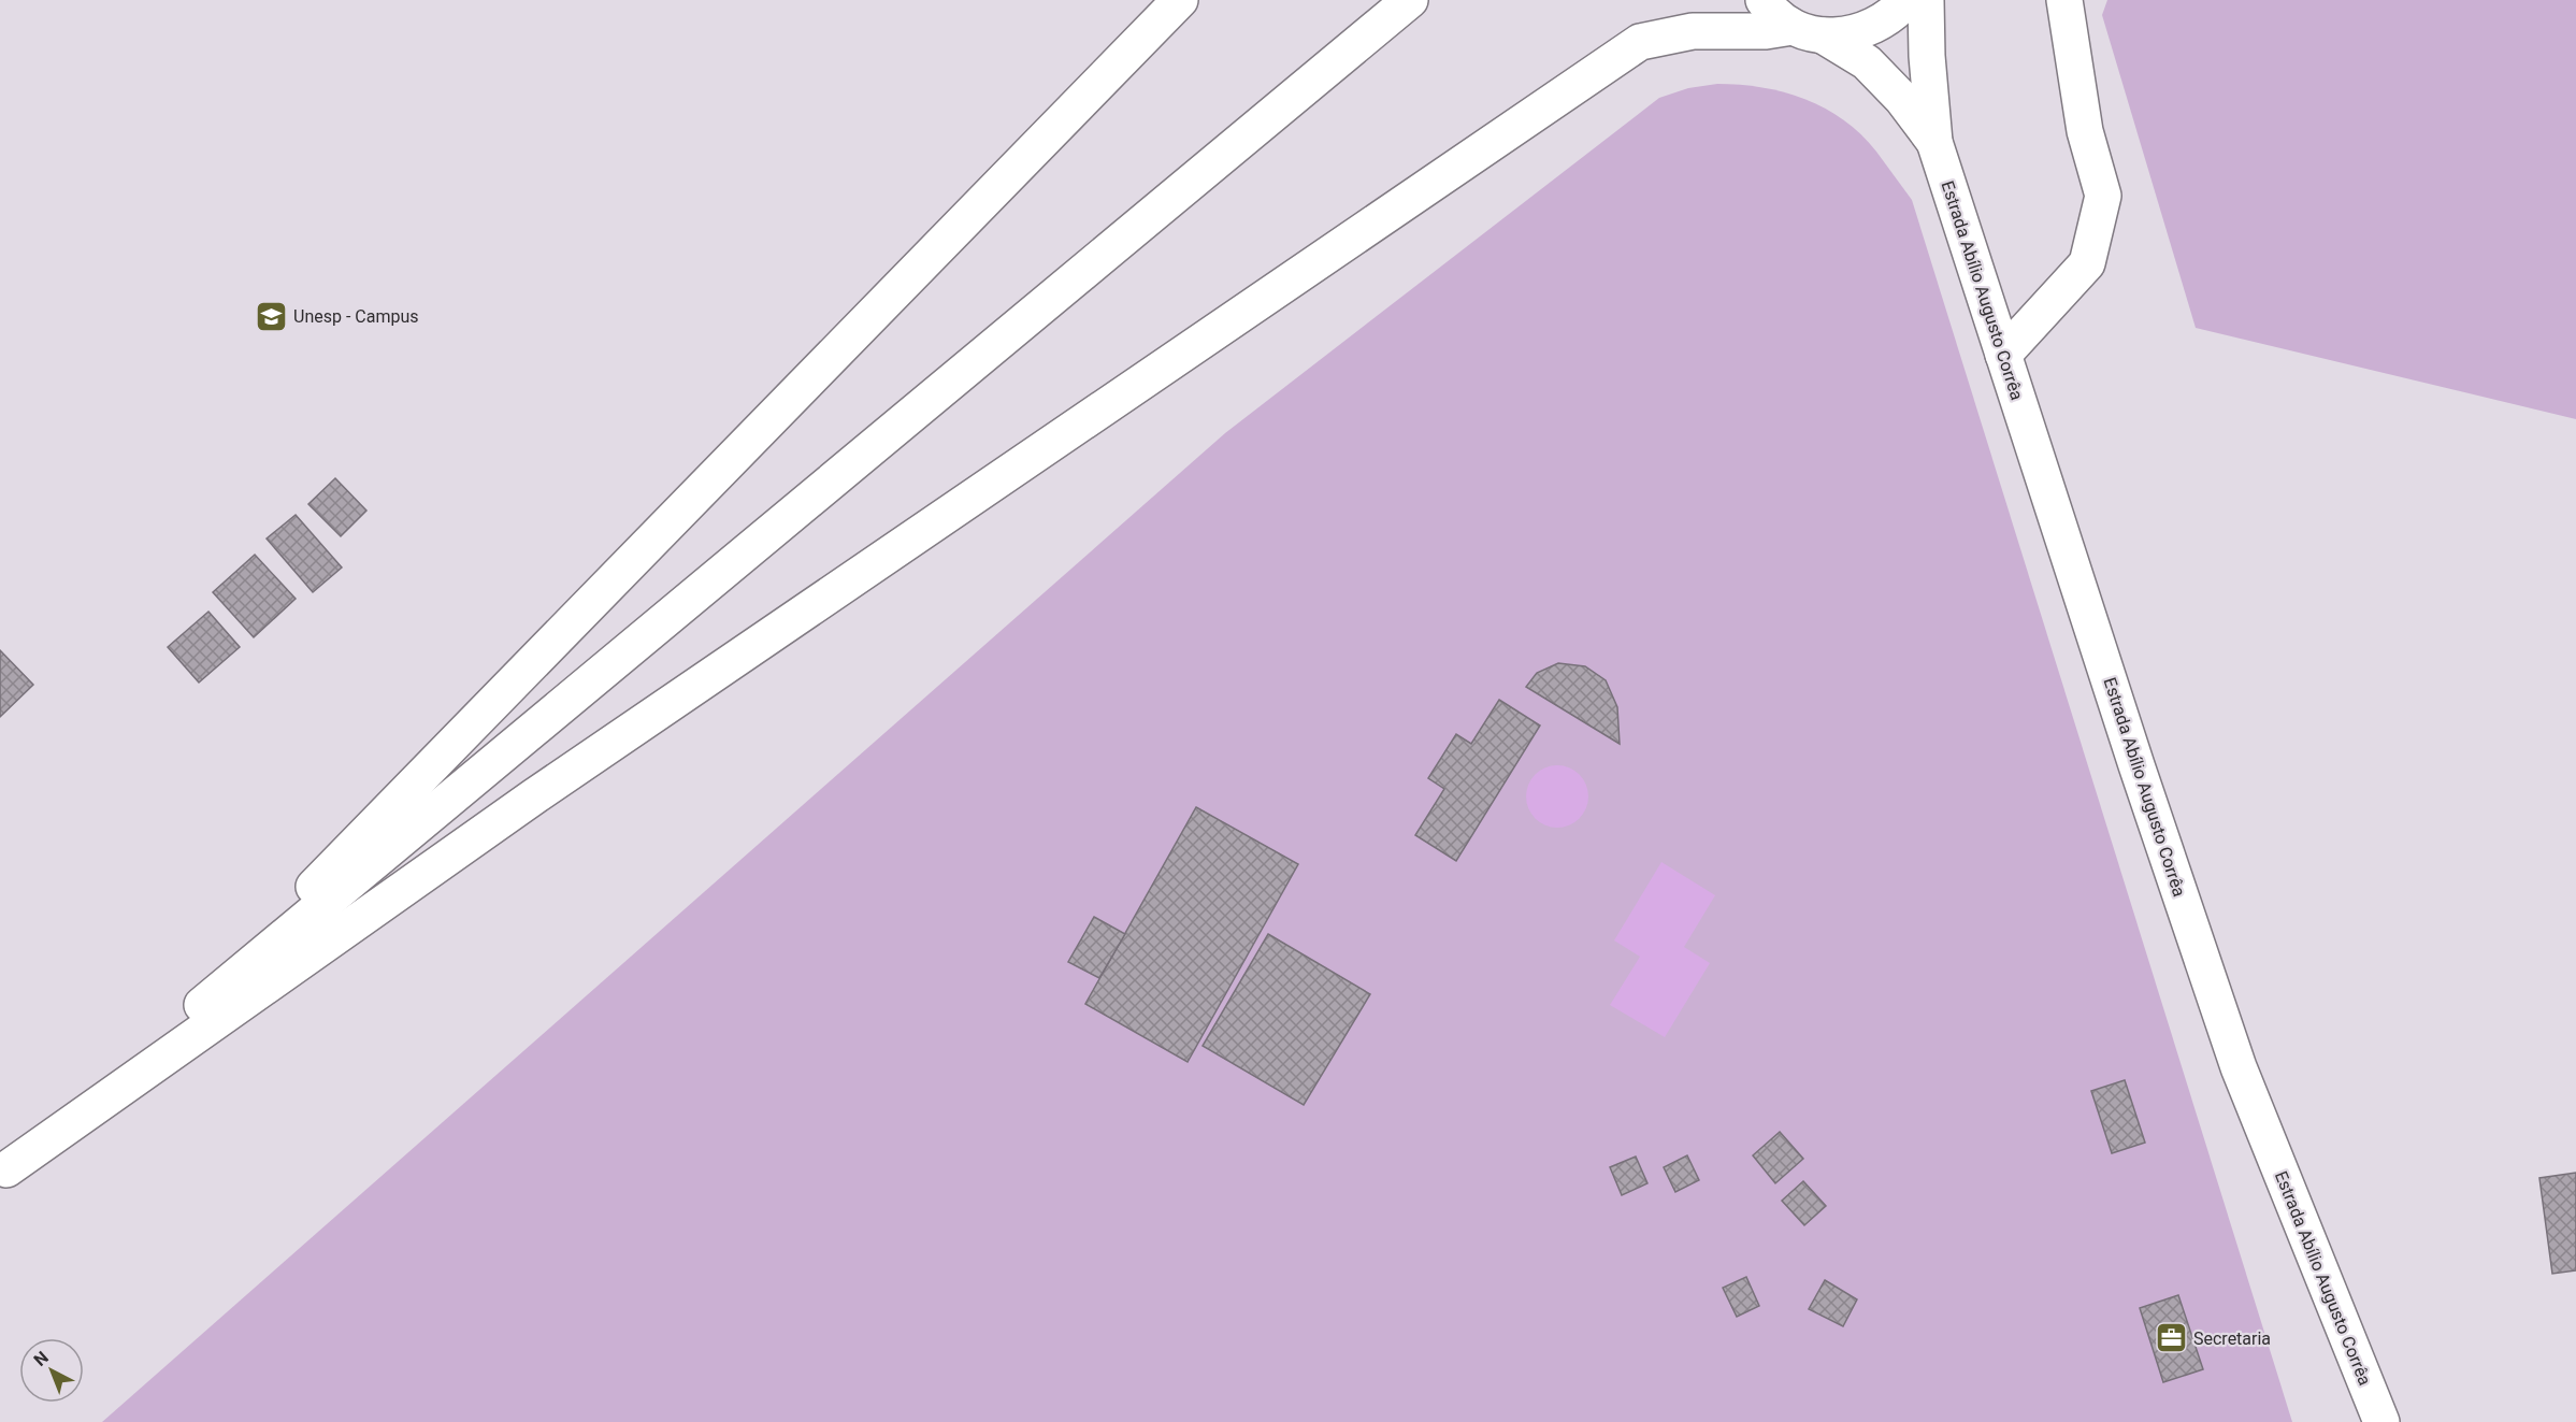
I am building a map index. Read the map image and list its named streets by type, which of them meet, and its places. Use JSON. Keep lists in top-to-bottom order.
{
  "streets": {
    "main road": ["Estrada Abílio Augusto Corrêa"]
  },
  "places": {
    "school or university": ["Unesp - Campus"],
    "office": ["Secretaria"]
  },
  "north": "top left"
}
